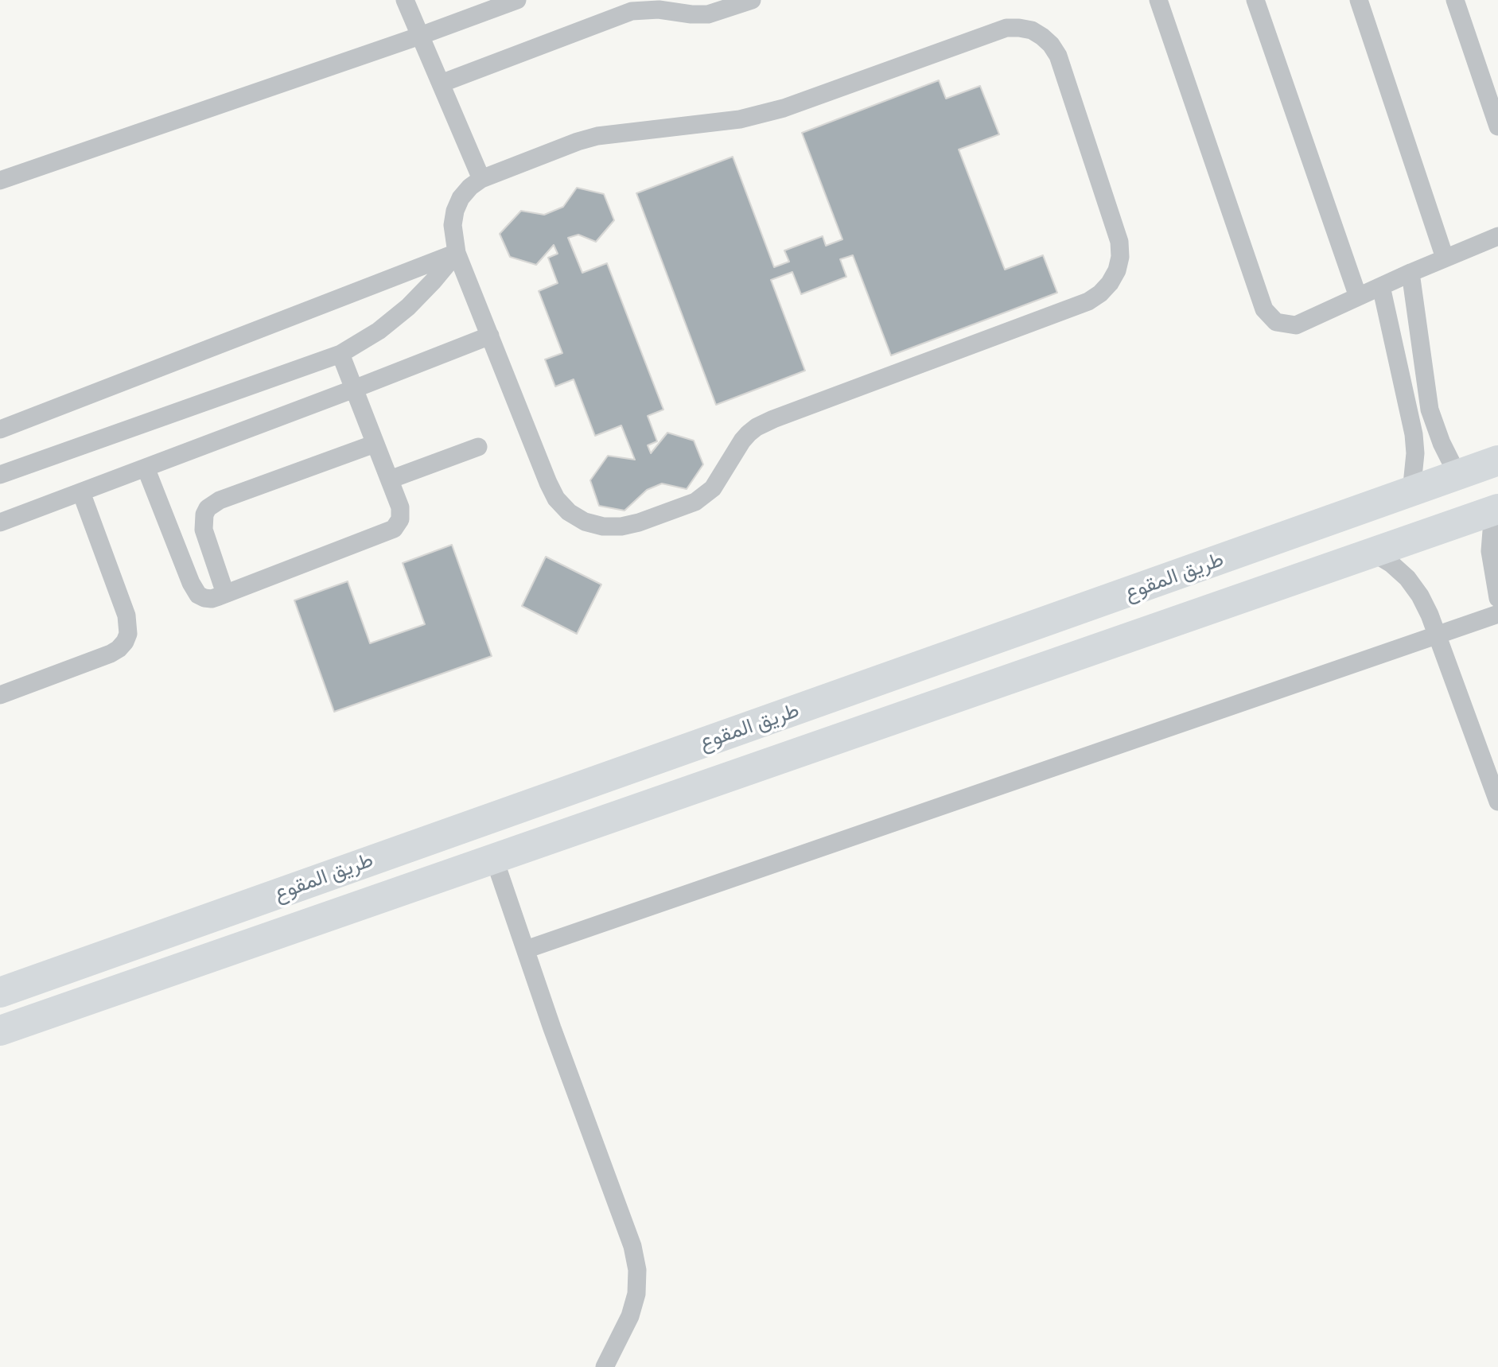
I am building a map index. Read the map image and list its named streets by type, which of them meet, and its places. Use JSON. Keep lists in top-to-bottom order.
{
  "streets": {
    "main road": ["طريق المقوع"]
  }
}
